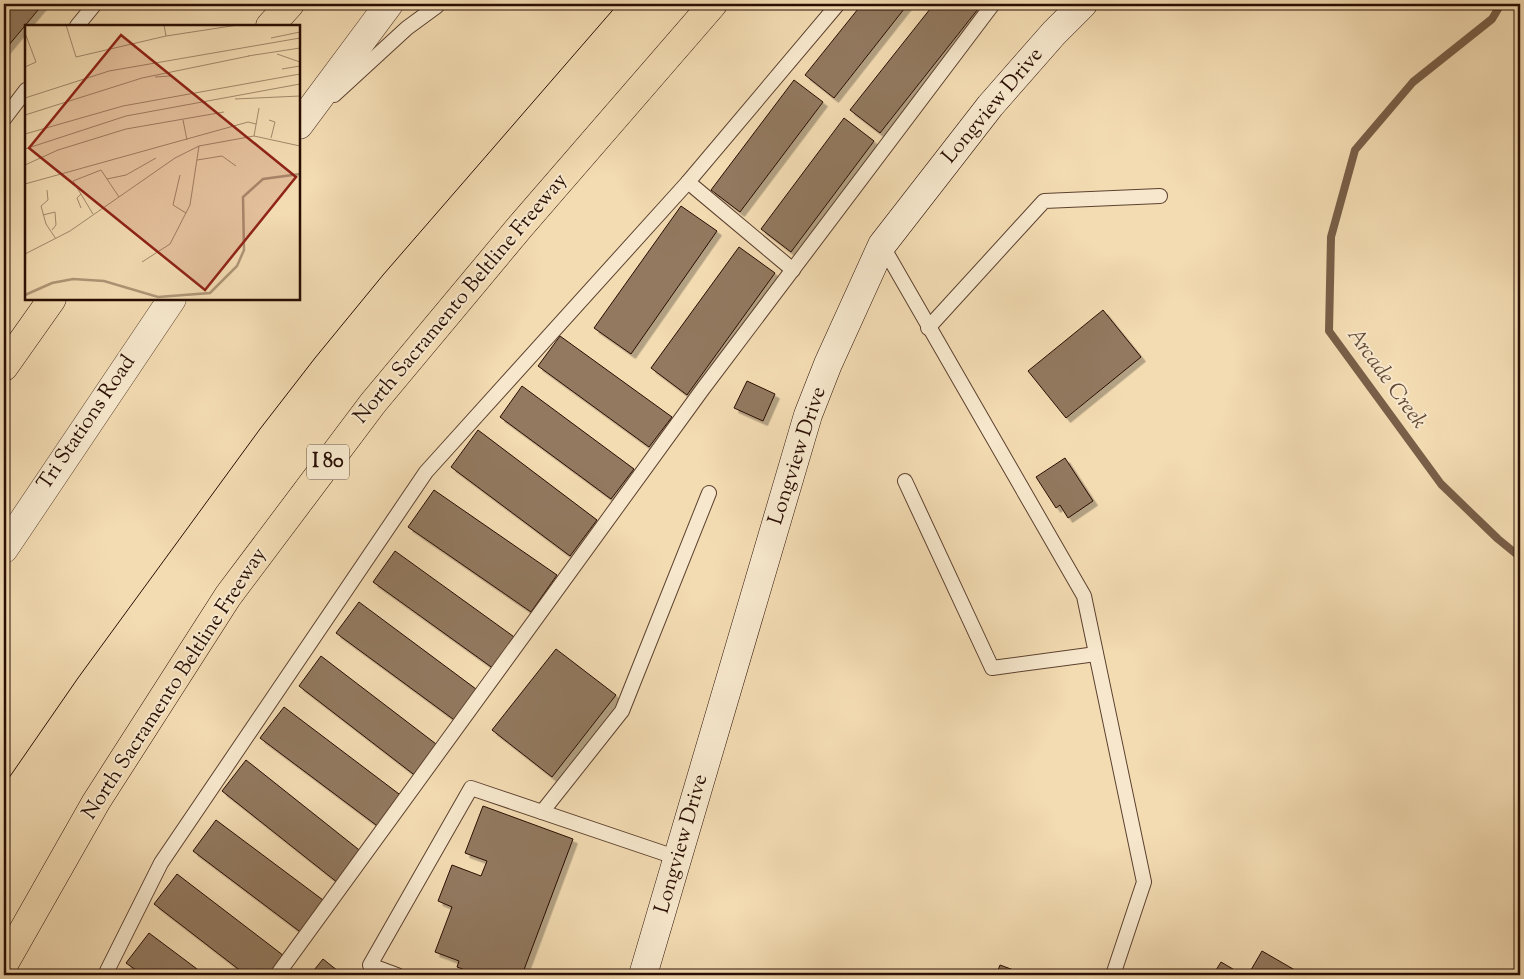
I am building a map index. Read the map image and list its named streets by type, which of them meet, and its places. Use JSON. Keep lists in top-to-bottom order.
{
  "streets": {
    "highway": ["North Sacramento Beltline Freeway", "I 80"],
    "street": ["Longview Drive", "Tri Stations Road"]
  },
  "water": ["Arcade Creek"]
}
